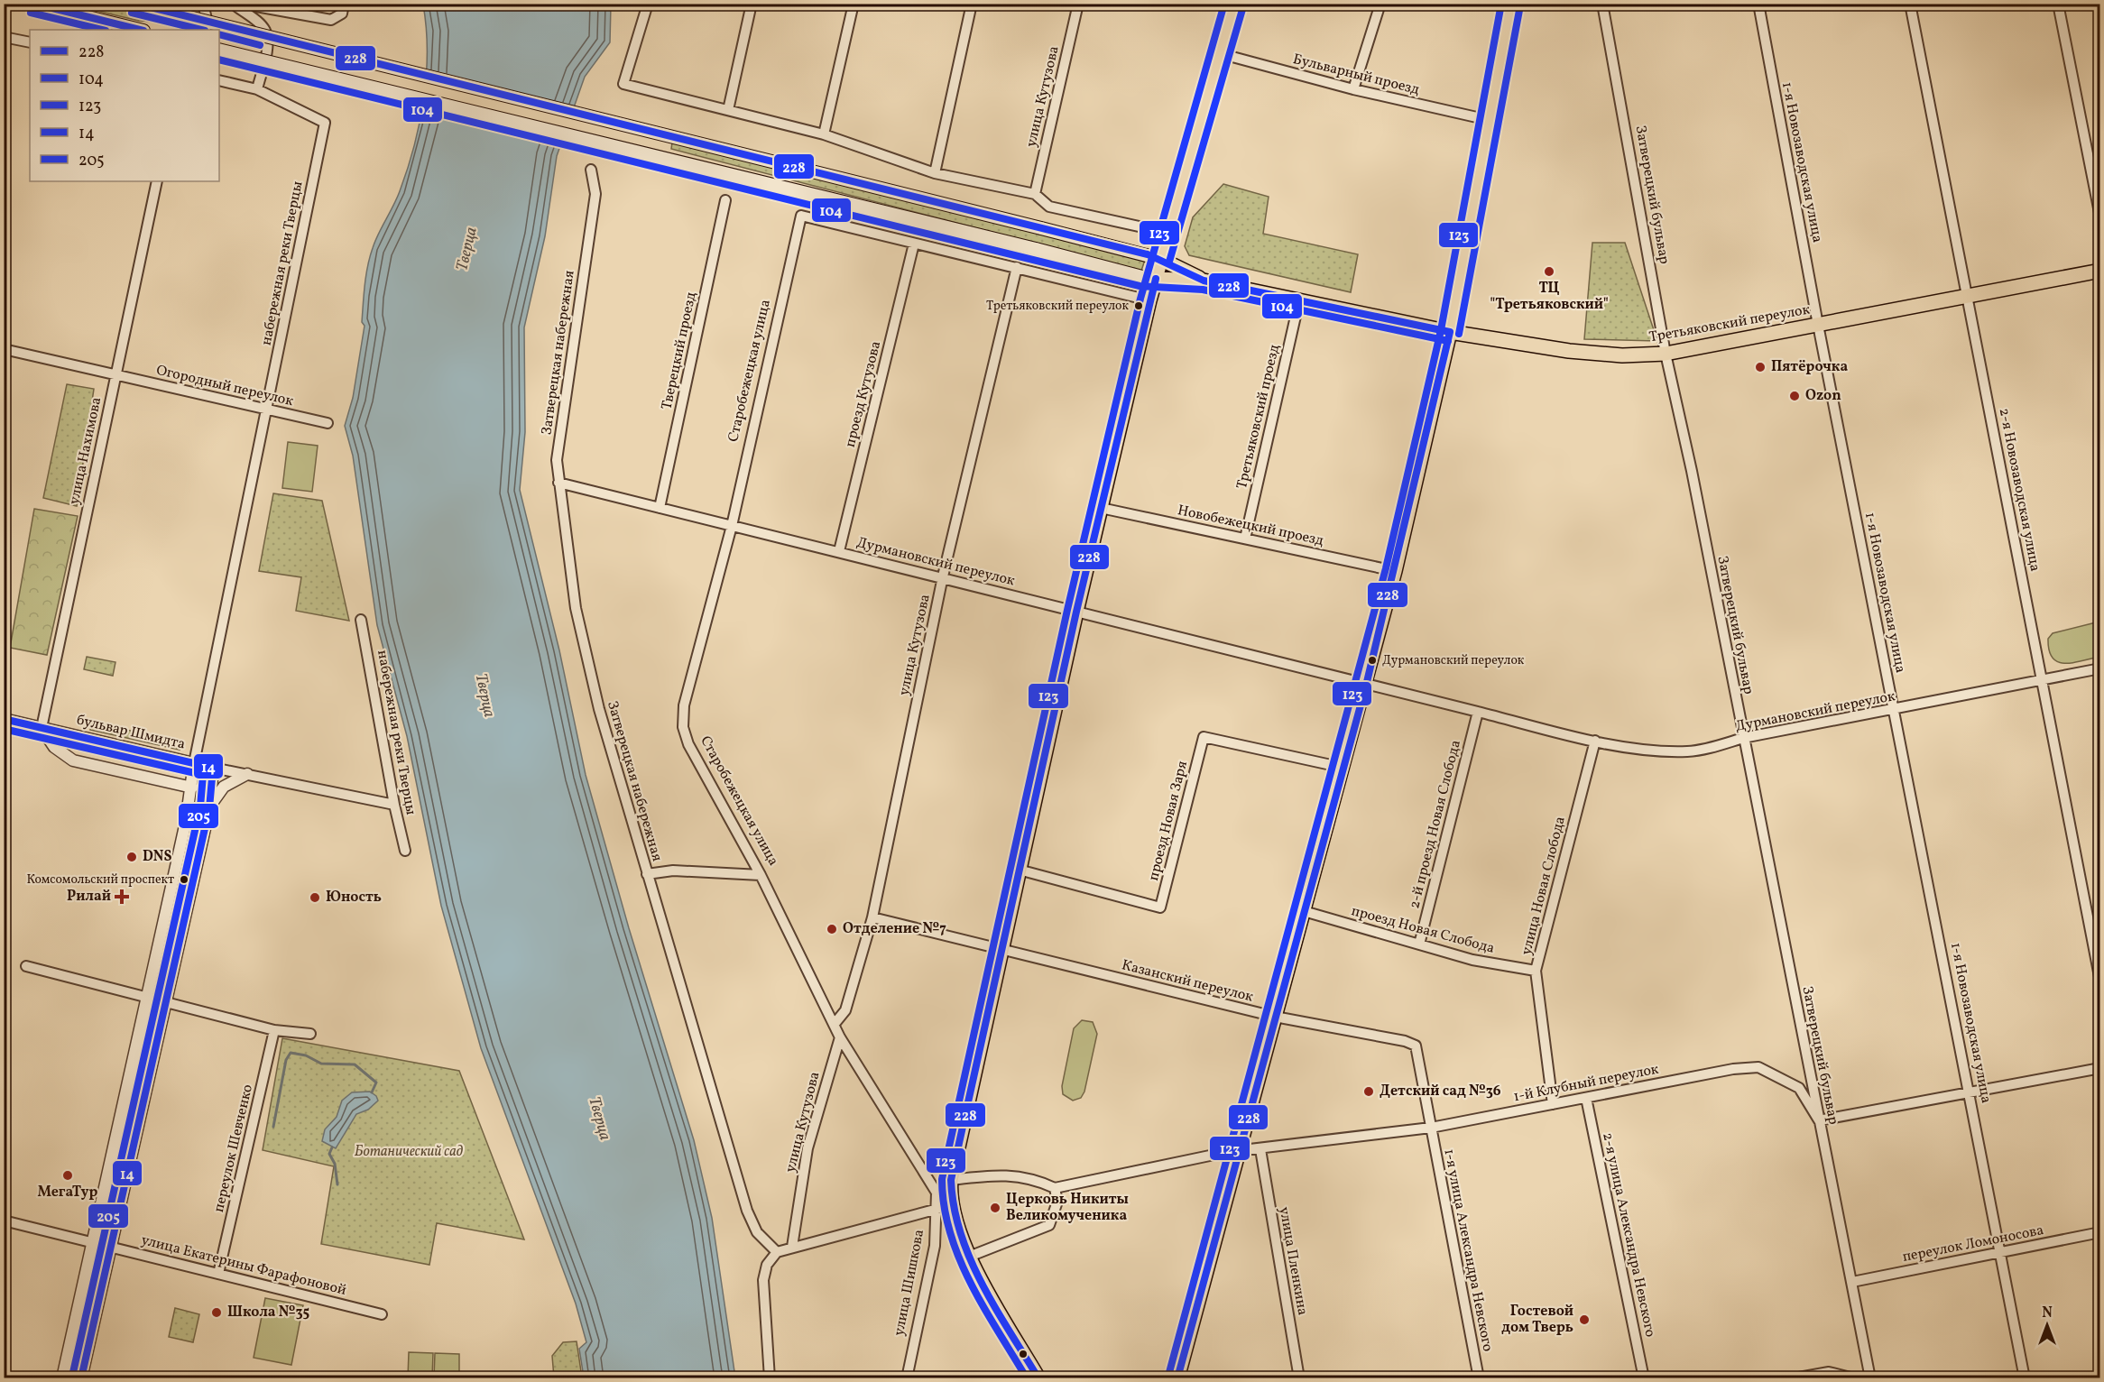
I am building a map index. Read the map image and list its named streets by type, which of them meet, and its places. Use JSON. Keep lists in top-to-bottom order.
{
  "streets": {
    "main road": ["Третьяковский переулок", "улица Шишкова"],
    "street": [
      "Бульварный проезд",
      "улица Кутузова",
      "1-я Новозаводская улица",
      "Затверецкий бульвар",
      "набережная реки Тверцы",
      "Тверецкий проезд",
      "Затверецкая набережная",
      "Старобежецкая улица",
      "Огородный переулок",
      "проезд Кутузова",
      "Третьяковский проезд",
      "улица Нахимова",
      "2-я Новозаводская улица",
      "Новобежецкий проезд",
      "Дурмановский переулок",
      "бульвар Шмидта",
      "проезд Новая Заря",
      "2-й проезд Новая Слобода",
      "улица Новая Слобода",
      "проезд Новая Слобода",
      "Казанский переулок",
      "1-й Клубный переулок",
      "переулок Шевченко",
      "2-я улица Александра Невского",
      "переулок Ломоносова",
      "1-я улица Александра Невского",
      "улица Пленкина",
      "улица Екатерины Фарафоновой"
    ]
  },
  "crossings": [
    ["Бульварный проезд", "улица Шишкова"],
    ["улица Кутузова", "Старобежецкая улица"],
    ["улица Кутузова", "Дурмановский переулок"],
    ["улица Кутузова", "Казанский переулок"],
    ["1-я Новозаводская улица", "Третьяковский переулок"],
    ["1-я Новозаводская улица", "Дурмановский переулок"],
    ["1-я Новозаводская улица", "переулок Ломоносова"],
    ["Затверецкий бульвар", "Третьяковский переулок"],
    ["Затверецкий бульвар", "Дурмановский переулок"],
    ["Затверецкий бульвар", "1-й Клубный переулок"],
    ["Затверецкий бульвар", "переулок Ломоносова"],
    ["набережная реки Тверцы", "Огородный переулок"],
    ["Третьяковский переулок", "Третьяковский проезд"],
    ["Третьяковский переулок", "2-я Новозаводская улица"],
    ["Третьяковский переулок", "улица Шишкова"],
    ["Тверецкий проезд", "Дурмановский переулок"],
    ["Затверецкая набережная", "Дурмановский переулок"],
    ["Старобежецкая улица", "проезд Кутузова"],
    ["Старобежецкая улица", "Дурмановский переулок"],
    ["Старобежецкая улица", "улица Шишкова"],
    ["Огородный переулок", "улица Нахимова"],
    ["проезд Кутузова", "Дурмановский переулок"],
    ["Третьяковский проезд", "Новобежецкий проезд"],
    ["улица Нахимова", "бульвар Шмидта"],
    ["2-я Новозаводская улица", "Дурмановский переулок"],
    ["Новобежецкий проезд", "улица Шишкова"],
    ["Дурмановский переулок", "2-й проезд Новая Слобода"],
    ["Дурмановский переулок", "улица Новая Слобода"],
    ["Дурмановский переулок", "улица Шишкова"],
    ["проезд Новая Заря", "улица Шишкова"],
    ["2-й проезд Новая Слобода", "проезд Новая Слобода"],
    ["улица Новая Слобода", "проезд Новая Слобода"],
    ["улица Новая Слобода", "1-й Клубный переулок"],
    ["Казанский переулок", "1-й Клубный переулок"],
    ["Казанский переулок", "1-я улица Александра Невского"],
    ["Казанский переулок", "улица Шишкова"],
    ["1-й Клубный переулок", "2-я улица Александра Невского"],
    ["1-й Клубный переулок", "1-я улица Александра Невского"],
    ["1-й Клубный переулок", "улица Пленкина"],
    ["переулок Шевченко", "улица Екатерины Фарафоновой"]
  ],
  "water": ["Тверца"],
  "parks": ["Ботанический сад"],
  "places": {
    "other": [
      "ТЦ \"Третьяковский\"",
      "Третьяковский переулок",
      "Пятёрочка",
      "Ozon",
      "Дурмановский переулок",
      "DNS",
      "Комсомольский проспект",
      "Юность",
      "Отделение №7",
      "Детский сад №36",
      "МегаТур",
      "Церковь Никиты Великомученика",
      "Школа №35",
      "Гостевой дом Тверь"
    ],
    "health": ["Рилай"]
  },
  "lines": [
    "transit line 228",
    "transit line 123",
    "transit line 104",
    "transit line 14",
    "transit line 205"
  ],
  "legend": [
    "228",
    "104",
    "123",
    "14",
    "205"
  ],
  "north": "top"
}
